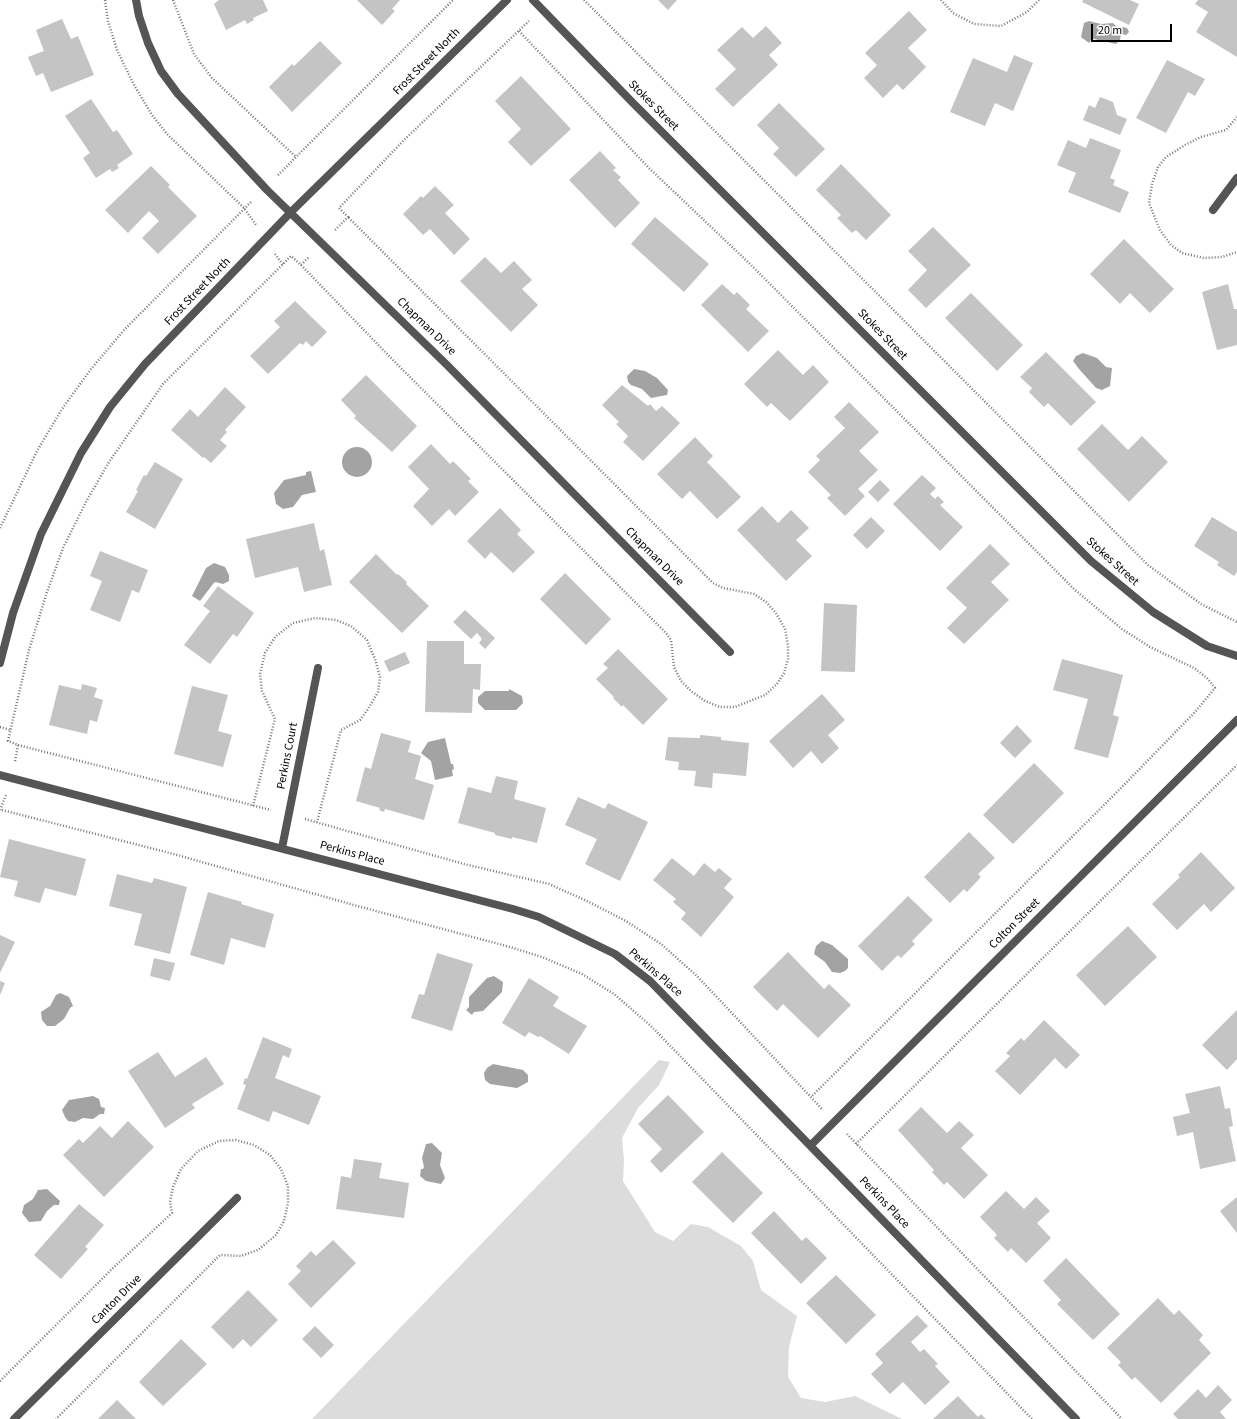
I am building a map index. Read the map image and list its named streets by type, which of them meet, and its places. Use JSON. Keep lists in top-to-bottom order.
{
  "streets": {
    "street": [
      "Frost Street North",
      "Stokes Street",
      "Chapman Drive",
      "Perkins Court",
      "Perkins Place",
      "Colton Street",
      "Canton Drive"
    ]
  },
  "crossings": [
    ["Frost Street North", "Chapman Drive"],
    ["Perkins Court", "Perkins Place"],
    ["Perkins Place", "Colton Street"]
  ],
  "scale_bar": "20 m"
}
